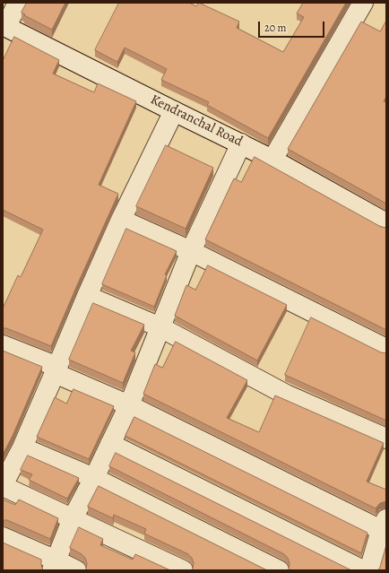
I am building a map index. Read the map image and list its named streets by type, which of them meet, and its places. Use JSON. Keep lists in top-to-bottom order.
{
  "streets": {
    "street": ["Kendranchal Road"]
  },
  "scale_bar": "20 m"
}
